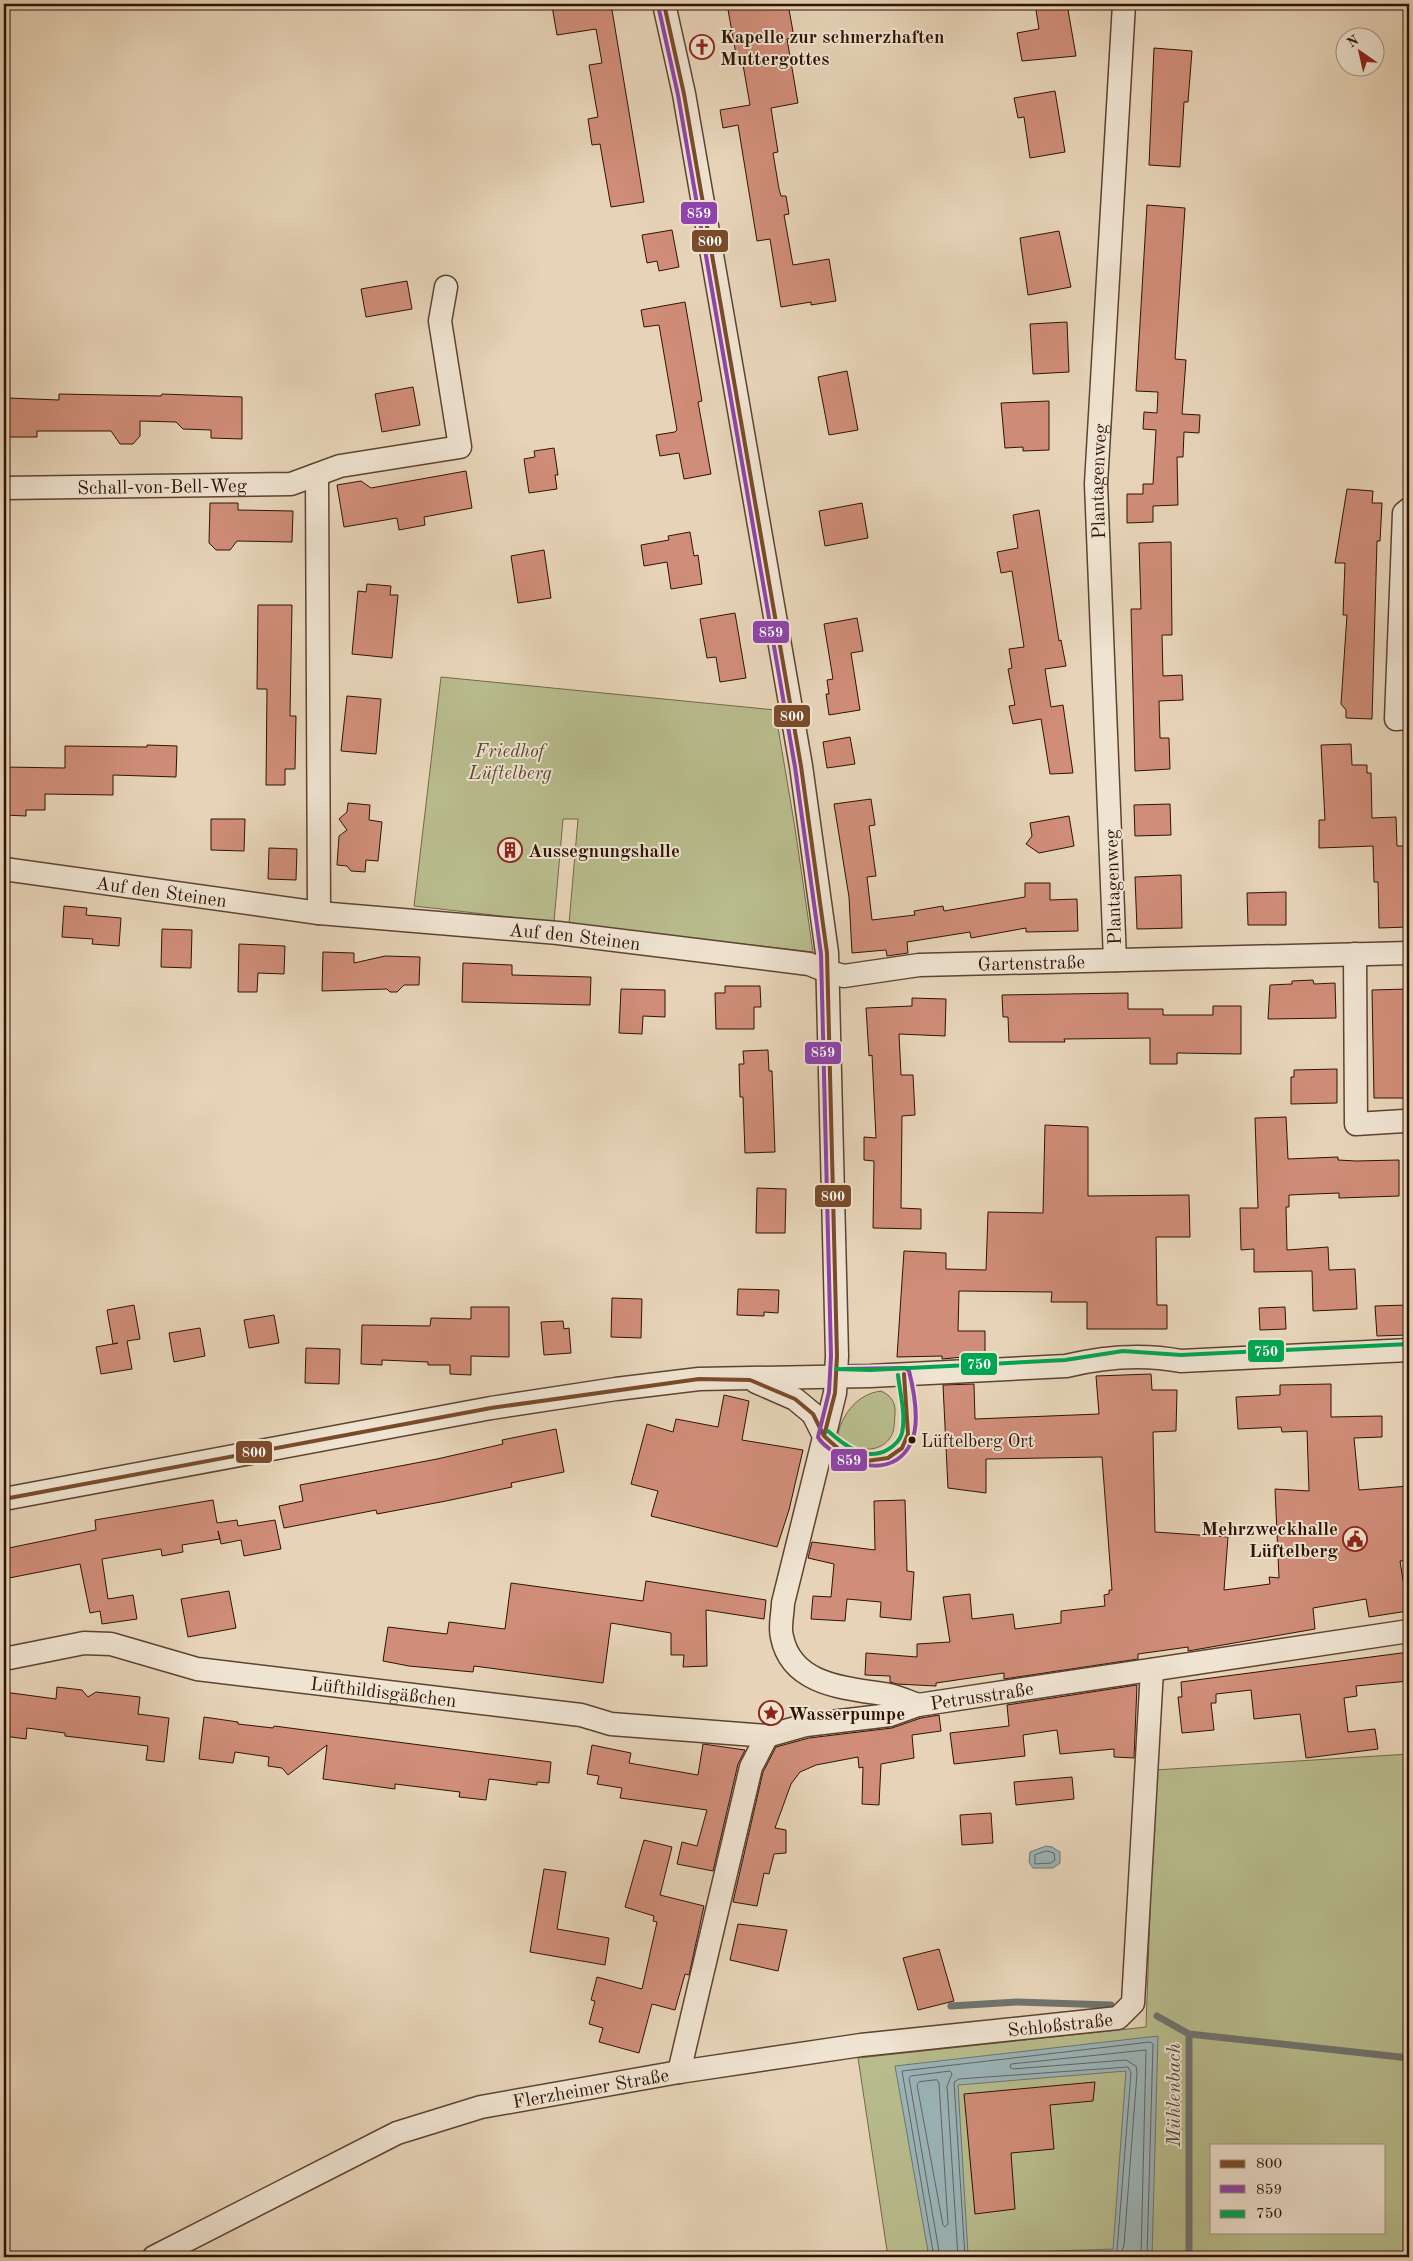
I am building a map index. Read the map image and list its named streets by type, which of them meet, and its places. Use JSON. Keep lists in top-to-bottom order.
{
  "streets": {
    "street": [
      "Plantagenweg",
      "Schall-von-Bell-Weg",
      "Auf den Steinen",
      "Gartenstraße",
      "Lüfthildisgäßchen",
      "Petrusstraße",
      "Schloßstraße",
      "Flerzheimer Straße"
    ]
  },
  "crossings": [
    ["Plantagenweg", "Gartenstraße"],
    ["Auf den Steinen", "Gartenstraße"],
    ["Auf den Steinen", "Petrusstraße"],
    ["Gartenstraße", "Petrusstraße"],
    ["Lüfthildisgäßchen", "Flerzheimer Straße"],
    ["Petrusstraße", "Schloßstraße"],
    ["Schloßstraße", "Flerzheimer Straße"]
  ],
  "water": ["Mühlenbach"],
  "parks": ["Friedhof Lüftelberg"],
  "places": {
    "church": ["Kapelle zur schmerzhaften Muttergottes"],
    "building": ["Aussegnungshalle"],
    "other": ["Lüftelberg Ort"],
    "public building": ["Mehrzweckhalle Lüftelberg"],
    "place": ["Wasserpumpe"]
  },
  "lines": ["transit line 800", "transit line 859", "transit line 750"],
  "legend": ["800", "859", "750"],
  "north": "top left"
}
